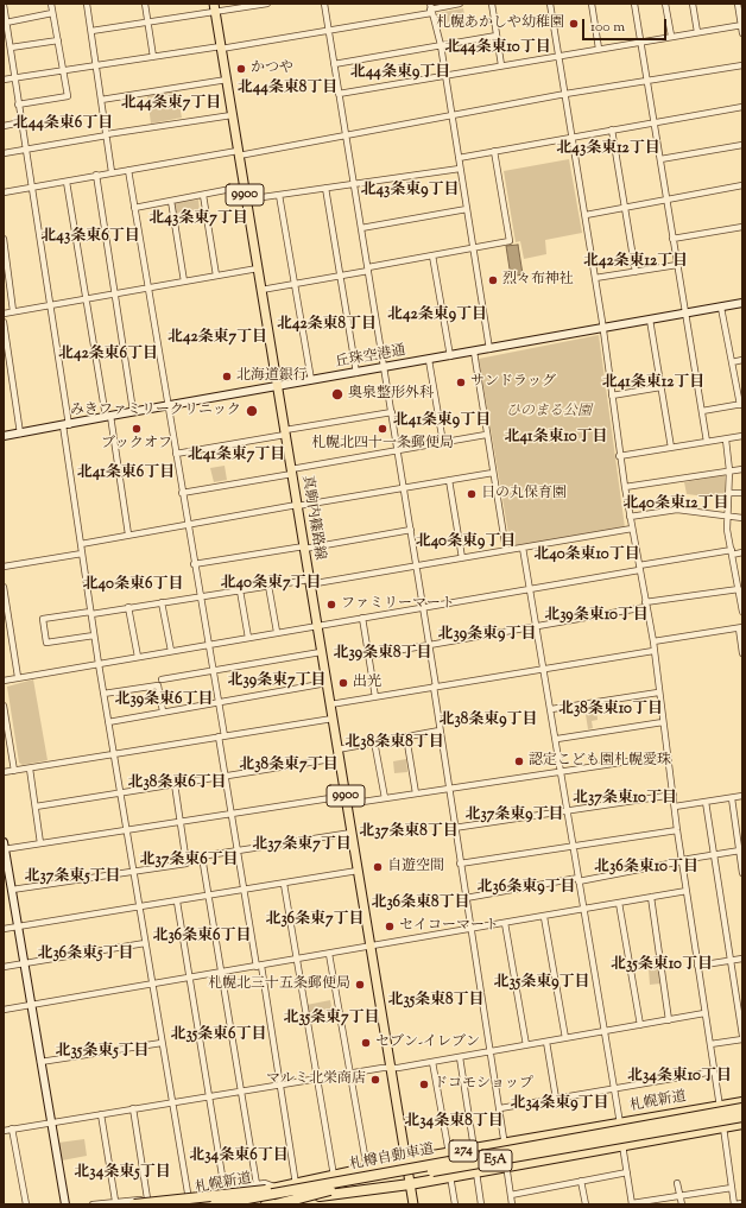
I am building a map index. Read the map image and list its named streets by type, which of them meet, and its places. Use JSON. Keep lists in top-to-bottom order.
{
  "streets": {
    "highway": [
      "札幌新道",
      "274",
      "札樽自動車道",
      "E5A"
    ],
    "main road": ["9900", "丘珠空港通", "真駒内篠路線"]
  },
  "crossings": [
    ["丘珠空港通", "真駒内篠路線"],
    ["真駒内篠路線", "札幌新道"],
    ["真駒内篠路線", "274"]
  ],
  "districts": [
    "北44条東10丁目",
    "北44条東9丁目",
    "北44条東8丁目",
    "北44条東7丁目",
    "北44条東6丁目",
    "北43条東12丁目",
    "北43条東9丁目",
    "北43条東7丁目",
    "北43条東6丁目",
    "北42条東12丁目",
    "北42条東9丁目",
    "北42条東8丁目",
    "北42条東7丁目",
    "北42条東6丁目",
    "北41条東12丁目",
    "北41条東9丁目",
    "北41条東10丁目",
    "北41条東7丁目",
    "北41条東6丁目",
    "北40条東12丁目",
    "北40条東9丁目",
    "北40条東10丁目",
    "北40条東7丁目",
    "北40条東6丁目",
    "北39条東10丁目",
    "北39条東9丁目",
    "北39条東8丁目",
    "北39条東7丁目",
    "北39条東6丁目",
    "北38条東10丁目",
    "北38条東9丁目",
    "北38条東8丁目",
    "北38条東7丁目",
    "北38条東6丁目",
    "北37条東10丁目",
    "北37条東9丁目",
    "北37条東8丁目",
    "北37条東7丁目",
    "北37条東6丁目",
    "北36条東10丁目",
    "北37条東5丁目",
    "北36条東9丁目",
    "北36条東8丁目",
    "北36条東7丁目",
    "北36条東6丁目",
    "北36条東5丁目",
    "北35条東10丁目",
    "北35条東9丁目",
    "北35条東8丁目",
    "北35条東7丁目",
    "北35条東6丁目",
    "北35条東5丁目",
    "北34条東10丁目",
    "北34条東9丁目",
    "北34条東8丁目",
    "北34条東6丁目",
    "北34条東5丁目"
  ],
  "parks": ["ひのまる公園"],
  "places": [
    "札幌あかしや幼稚園",
    "かつや",
    "烈々布神社",
    "北海道銀行",
    "サンドラッグ",
    "奥泉整形外科",
    "みきファミリークリニック",
    "ブックオフ",
    "札幌北四十一条郵便局",
    "日の丸保育園",
    "ファミリーマート",
    "出光",
    "認定こども園札幌愛珠",
    "自遊空間",
    "セイコーマート",
    "札幌北三十五条郵便局",
    "セブン-イレブン",
    "マルミ北栄商店",
    "ドコモショップ"
  ],
  "scale_bar": "100 m"
}
